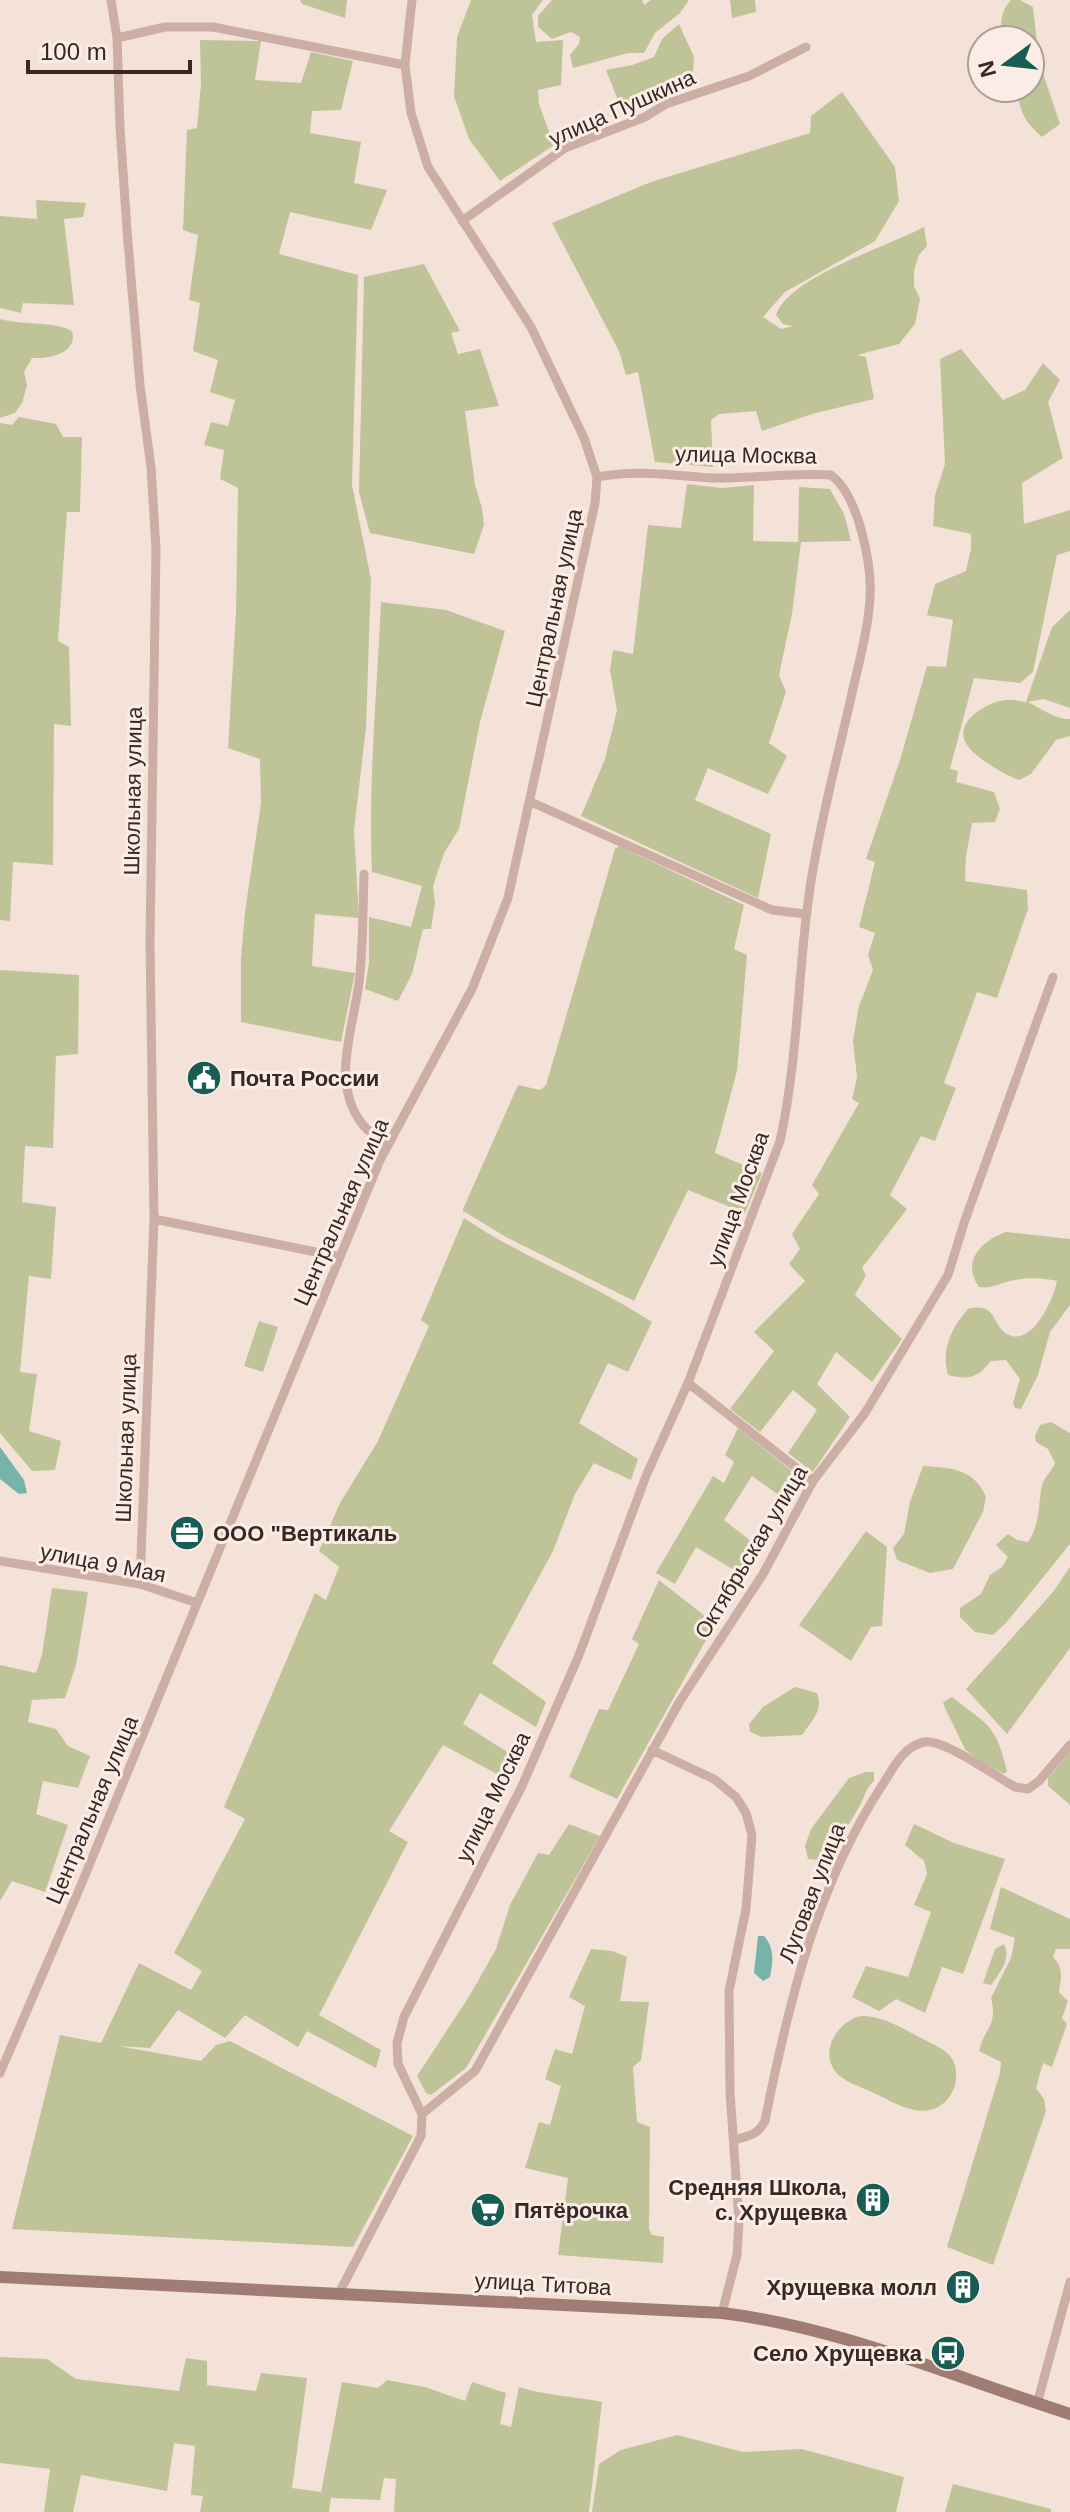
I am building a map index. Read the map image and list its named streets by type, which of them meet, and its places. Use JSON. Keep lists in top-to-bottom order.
{
  "streets": {
    "main road": ["улица Титова"],
    "street": [
      "улица Пушкина",
      "улица Москва",
      "Центральная улица",
      "Школьная улица",
      "Октябрьская улица",
      "улица 9 Мая",
      "Луговая улица"
    ]
  },
  "crossings": [
    ["улица Пушкина", "Центральная улица"],
    ["улица Москва", "Центральная улица"],
    ["улица Москва", "Октябрьская улица"],
    ["Центральная улица", "улица 9 Мая"],
    ["Школьная улица", "улица 9 Мая"]
  ],
  "places": {
    "public building": ["Почта России"],
    "office": ["ООО \"Вертикаль"],
    "building": ["Средняя Школа, с. Хрущевка", "Хрущевка молл"],
    "supermarket": ["Пятёрочка"],
    "bus stop": ["Село Хрущевка"]
  },
  "scale_bar": "100 m",
  "north": "left"
}
